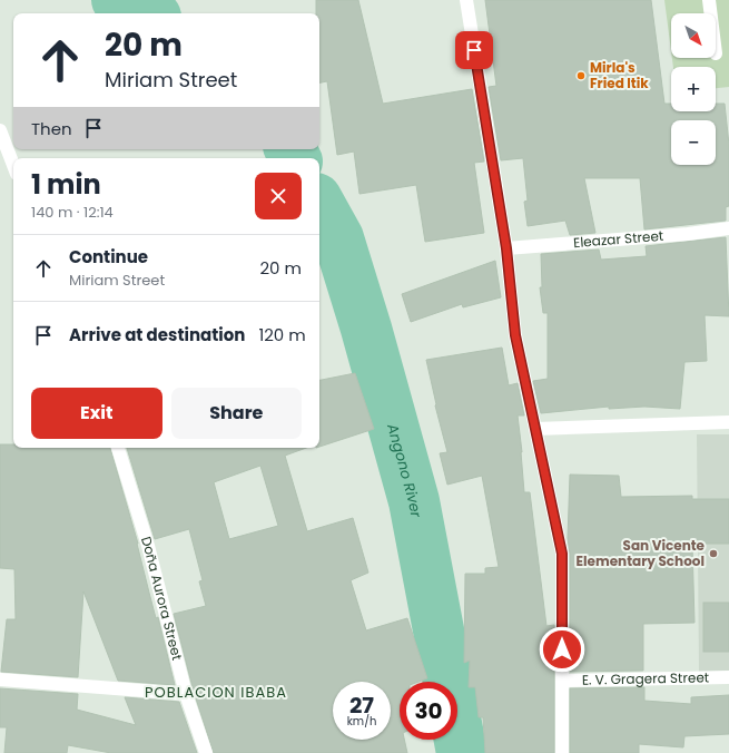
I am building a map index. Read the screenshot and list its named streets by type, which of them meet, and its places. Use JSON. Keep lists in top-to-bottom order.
{
  "streets": {
    "street": ["Eleazar Street", "Doña Aurora Street", "E. V. Gragera Street"]
  },
  "districts": ["POBLACION IBABA"],
  "water": ["Angono River"],
  "places": ["Mirla's Fried Itik", "San Vicente Elementary School"],
  "north": "bottom right",
  "page": {
    "map_buttons": ["+", "−"],
    "turn": ["20 m", "Miriam Street"],
    "then": "Then",
    "heading": ["1 min", "140 m · 12:14"],
    "list": [
      {
        "name": "Continue",
        "note": "Miriam Street",
        "value": "20 m"
      },
      {
        "name": "Arrive at destination",
        "value": "120 m"
      }
    ],
    "buttons": ["Exit", "Share"],
    "speed": "27 km/h",
    "limit": "30"
  }
}
